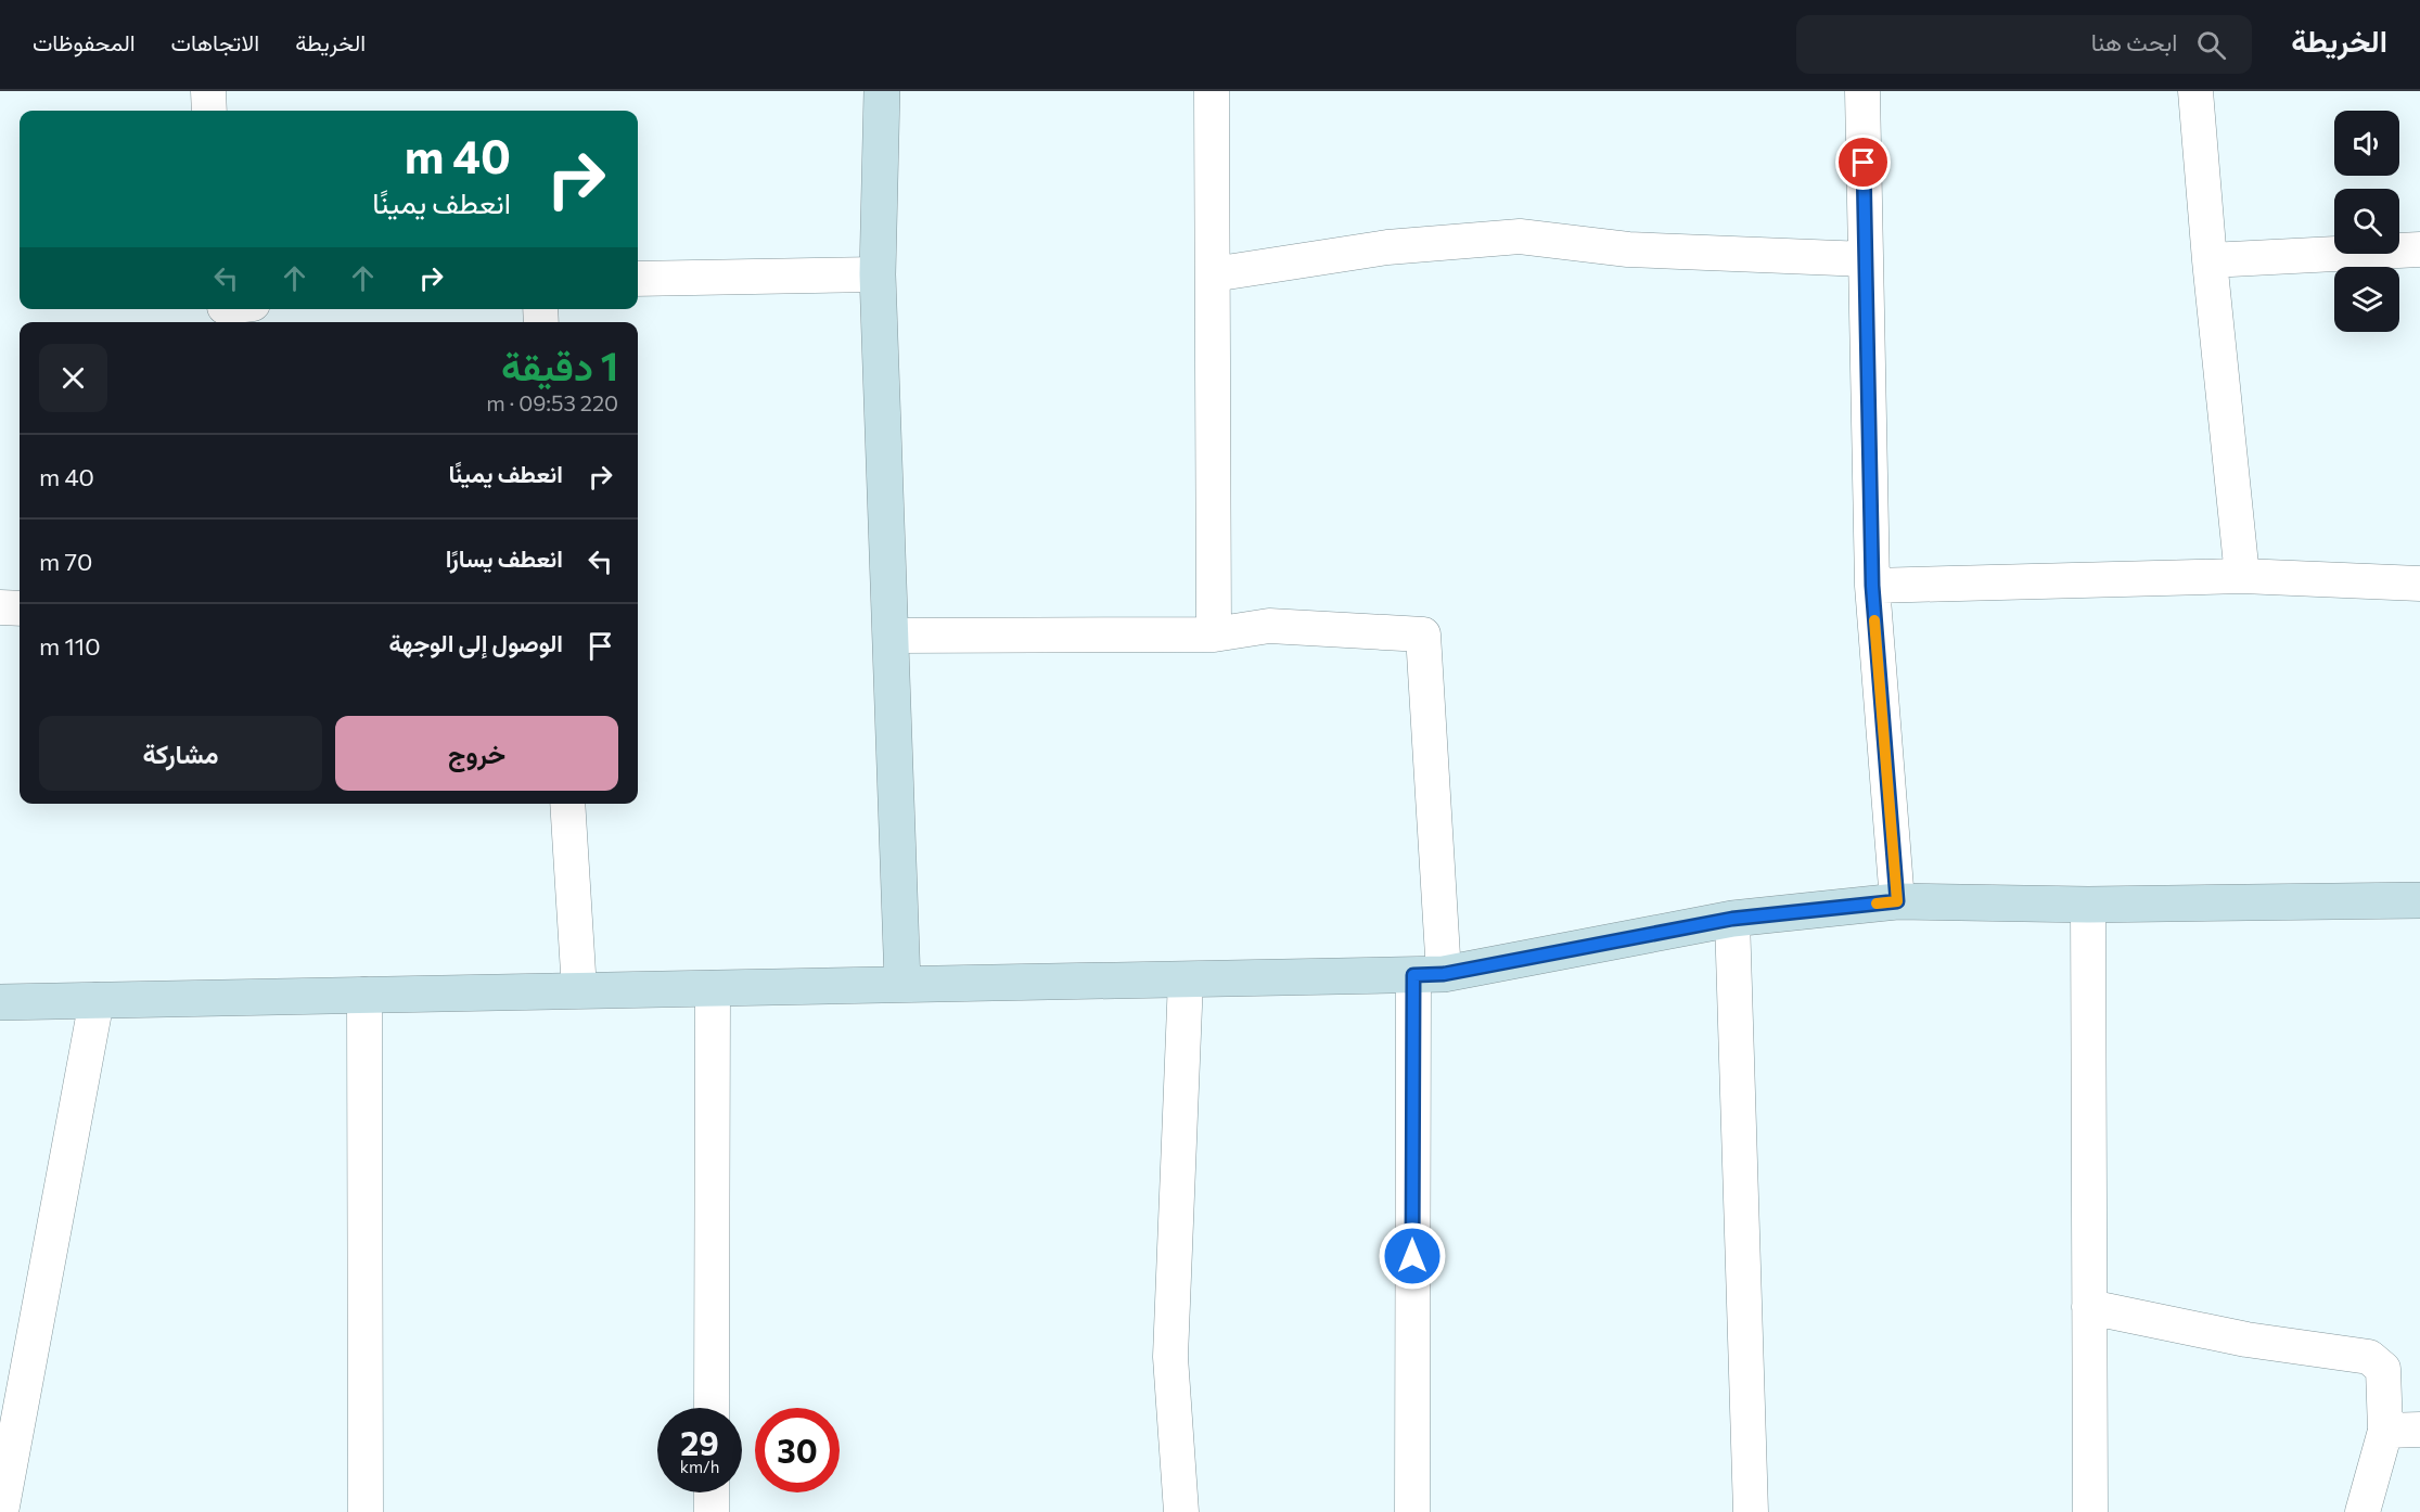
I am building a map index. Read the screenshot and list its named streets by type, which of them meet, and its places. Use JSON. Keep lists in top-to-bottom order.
{
  "page": {
    "header": "الخريطة",
    "search": "ابحث هنا",
    "nav": ["الخريطة", "الاتجاهات", "المحفوظات"],
    "turn": ["40 m", "انعطف يمينًا"],
    "heading": ["1 دقيقة", "220 m · 09:53"],
    "list": [
      {
        "name": "انعطف يمينًا",
        "value": "40 m"
      },
      {
        "name": "انعطف يسارًا",
        "value": "70 m"
      },
      {
        "name": "الوصول إلى الوجهة",
        "value": "110 m"
      }
    ],
    "buttons": ["خروج", "مشاركة"],
    "speed": "29 km/h",
    "limit": "30"
  }
}
